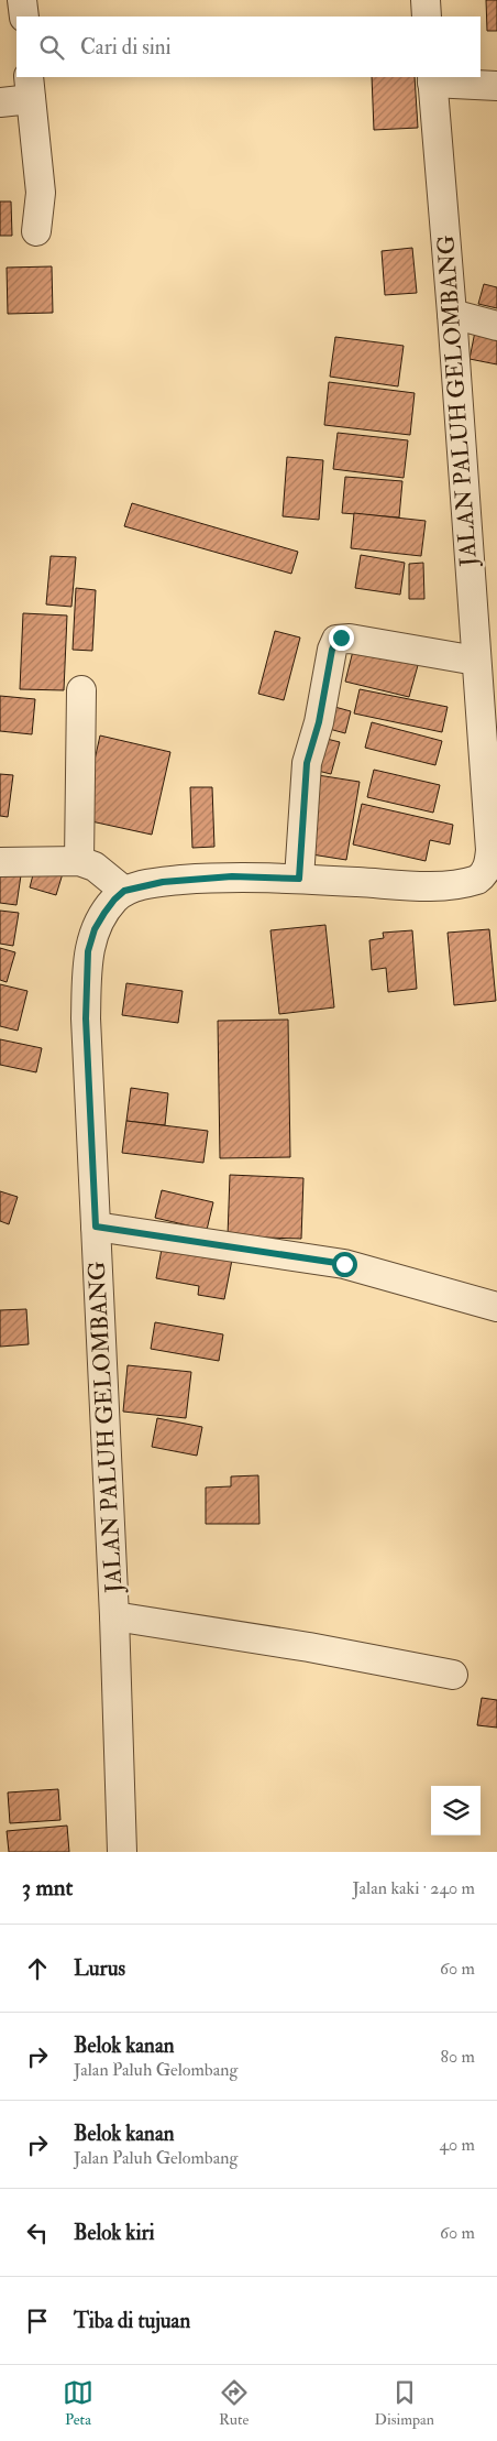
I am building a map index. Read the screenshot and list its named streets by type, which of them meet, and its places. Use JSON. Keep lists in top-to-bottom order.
{
  "streets": {
    "street": ["JALAN PALUH GELOMBANG"]
  },
  "page": {
    "search": "Cari di sini",
    "heading": ["3 mnt", "Jalan kaki · 240 m"],
    "list": [
      ["Lurus", "60 m"],
      ["Belok kanan", "Jalan Paluh Gelombang", "80 m"],
      ["Belok kanan", "Jalan Paluh Gelombang", "40 m"],
      ["Belok kiri", "60 m"],
      "Tiba di tujuan"
    ],
    "nav": ["Peta", "Rute", "Disimpan"]
  }
}
